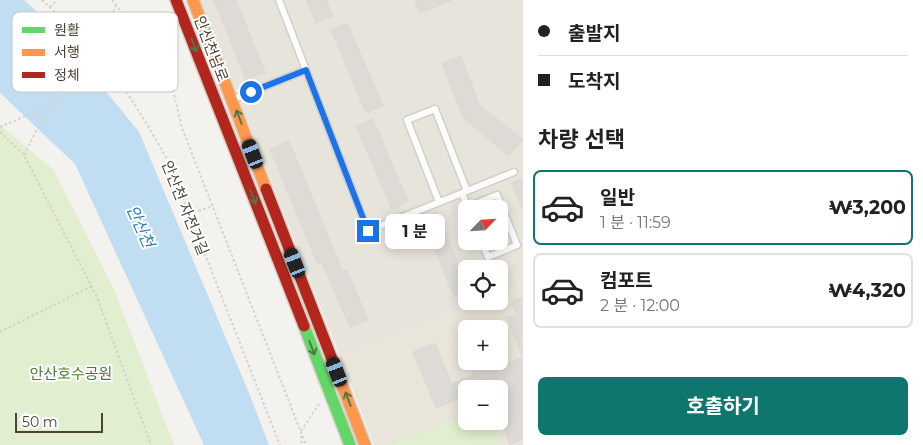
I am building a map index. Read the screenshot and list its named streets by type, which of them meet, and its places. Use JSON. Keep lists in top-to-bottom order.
{
  "streets": {
    "street": ["안산천남로"],
    "path": ["안산천 자전거길"]
  },
  "water": ["안산천"],
  "parks": ["안산호수공원"],
  "legend": ["원활", "서행", "정체"],
  "scale_bar": "50 m",
  "north": "top right",
  "page": {
    "banner": ["출발지", "도착지"],
    "heading": "차량 선택",
    "list": [
      {
        "name": "일반",
        "note": "1 분 · 11:59",
        "value": "₩3,200"
      },
      {
        "name": "컴포트",
        "note": "2 분 · 12:00",
        "value": "₩4,320"
      }
    ],
    "map_buttons": ["+", "−"],
    "bubble": "1 분",
    "buttons": "호출하기",
    "scale": "50 m"
  }
}
